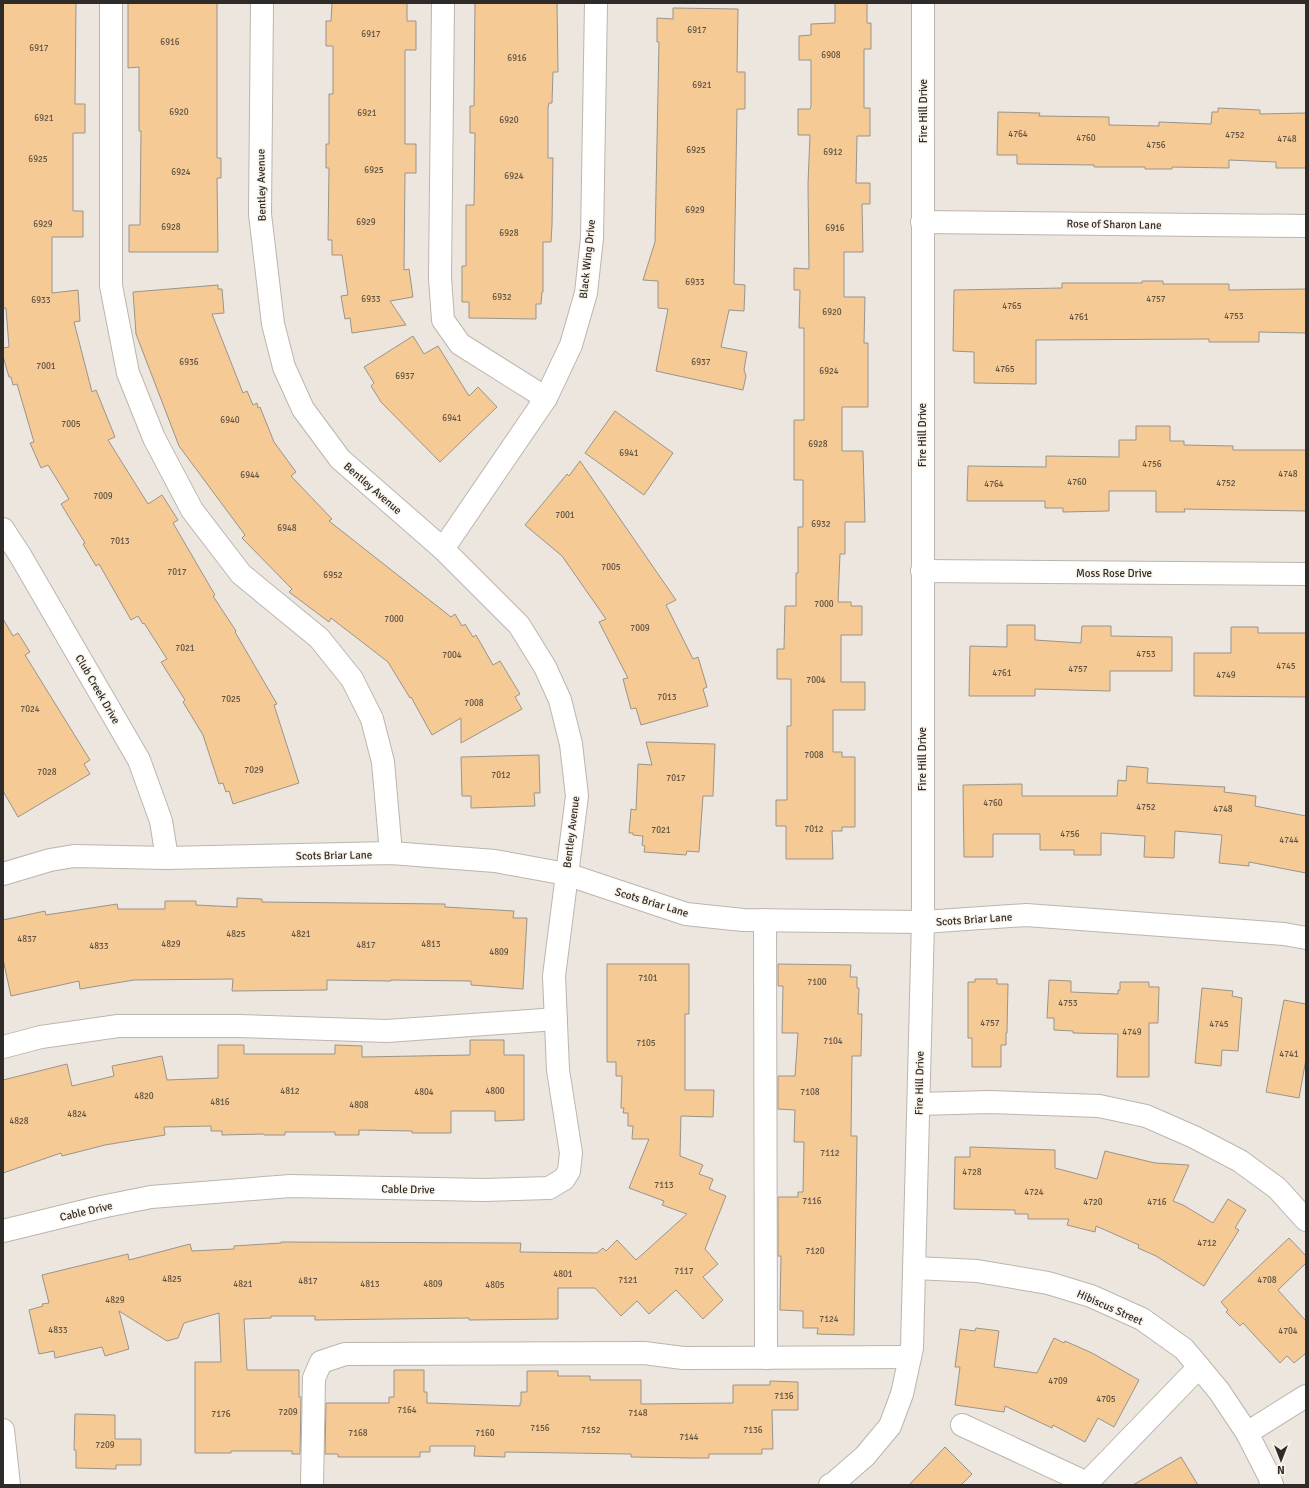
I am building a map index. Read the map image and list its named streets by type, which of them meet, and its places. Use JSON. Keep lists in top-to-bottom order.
{
  "streets": {
    "street": [
      "Fire Hill Drive",
      "Bentley Avenue",
      "Rose of Sharon Lane",
      "Black Wing Drive",
      "Moss Rose Drive",
      "Club Creek Drive",
      "Scots Briar Lane",
      "Cable Drive",
      "Hibiscus Street"
    ]
  },
  "crossings": [
    ["Fire Hill Drive", "Rose of Sharon Lane"],
    ["Fire Hill Drive", "Moss Rose Drive"],
    ["Fire Hill Drive", "Scots Briar Lane"],
    ["Fire Hill Drive", "Hibiscus Street"],
    ["Bentley Avenue", "Black Wing Drive"],
    ["Bentley Avenue", "Scots Briar Lane"],
    ["Bentley Avenue", "Cable Drive"],
    ["Club Creek Drive", "Scots Briar Lane"]
  ],
  "house_numbers": [
    "6917",
    "6917",
    "6916",
    "6917",
    "6908",
    "6916",
    "6921",
    "6920",
    "6921",
    "6921",
    "6920",
    "4764",
    "4752",
    "4760",
    "4748",
    "4756",
    "6925",
    "6912",
    "6925",
    "6925",
    "6924",
    "6924",
    "6929",
    "6929",
    "6929",
    "6928",
    "6916",
    "6928",
    "6933",
    "6932",
    "6933",
    "4757",
    "6933",
    "4765",
    "6920",
    "4753",
    "4761",
    "6936",
    "6937",
    "7001",
    "4765",
    "6924",
    "6937",
    "6941",
    "6940",
    "7005",
    "6928",
    "6941",
    "4756",
    "4748",
    "6944",
    "4760",
    "4752",
    "4764",
    "7009",
    "7001",
    "6932",
    "6948",
    "7013",
    "7005",
    "7017",
    "6952",
    "7000",
    "7000",
    "7009",
    "7021",
    "4753",
    "7004",
    "4745",
    "4757",
    "4761",
    "4749",
    "7004",
    "7013",
    "7025",
    "7008",
    "7024",
    "7008",
    "7029",
    "7028",
    "7012",
    "7017",
    "4760",
    "4752",
    "4748",
    "7012",
    "7021",
    "4756",
    "4744",
    "4825",
    "4821",
    "4837",
    "4829",
    "4813",
    "4817",
    "4833",
    "4809",
    "7101",
    "7100",
    "4753",
    "4757",
    "4745",
    "4749",
    "7104",
    "7105",
    "4741",
    "4812",
    "4800",
    "4804",
    "7108",
    "4820",
    "4816",
    "4808",
    "4824",
    "4828",
    "7112",
    "4728",
    "7113",
    "4724",
    "7116",
    "4720",
    "4716",
    "4712",
    "7120",
    "7117",
    "4801",
    "4825",
    "7121",
    "4708",
    "4817",
    "4821",
    "4813",
    "4809",
    "4805",
    "4829",
    "7124",
    "4833",
    "4704",
    "4709",
    "7136",
    "4705",
    "7164",
    "7209",
    "7148",
    "7176",
    "7156",
    "7152",
    "7136",
    "7168",
    "7160",
    "7144",
    "7209"
  ],
  "north": "bottom"
}
